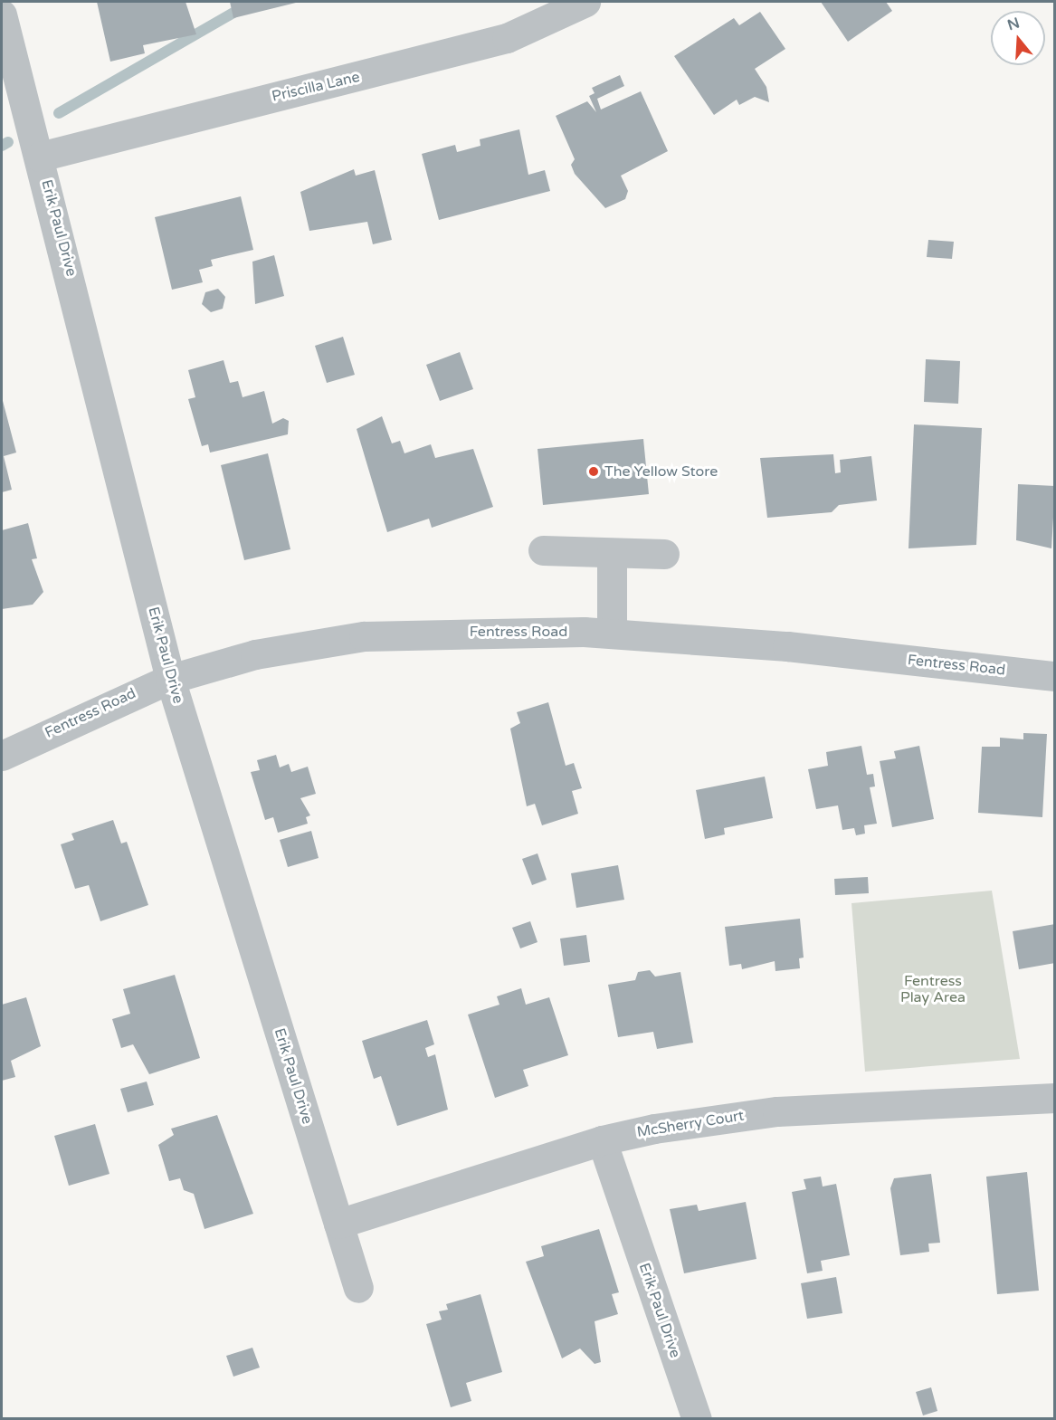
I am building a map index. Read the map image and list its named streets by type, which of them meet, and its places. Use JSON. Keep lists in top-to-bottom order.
{
  "streets": {
    "street": [
      "Priscilla Lane",
      "Erik Paul Drive",
      "Fentress Road",
      "McSherry Court"
    ]
  },
  "crossings": [
    ["Priscilla Lane", "Erik Paul Drive"],
    ["Erik Paul Drive", "Fentress Road"],
    ["Erik Paul Drive", "McSherry Court"]
  ],
  "parks": ["Fentress Play Area"],
  "places": ["The Yellow Store"],
  "north": "top"
}
